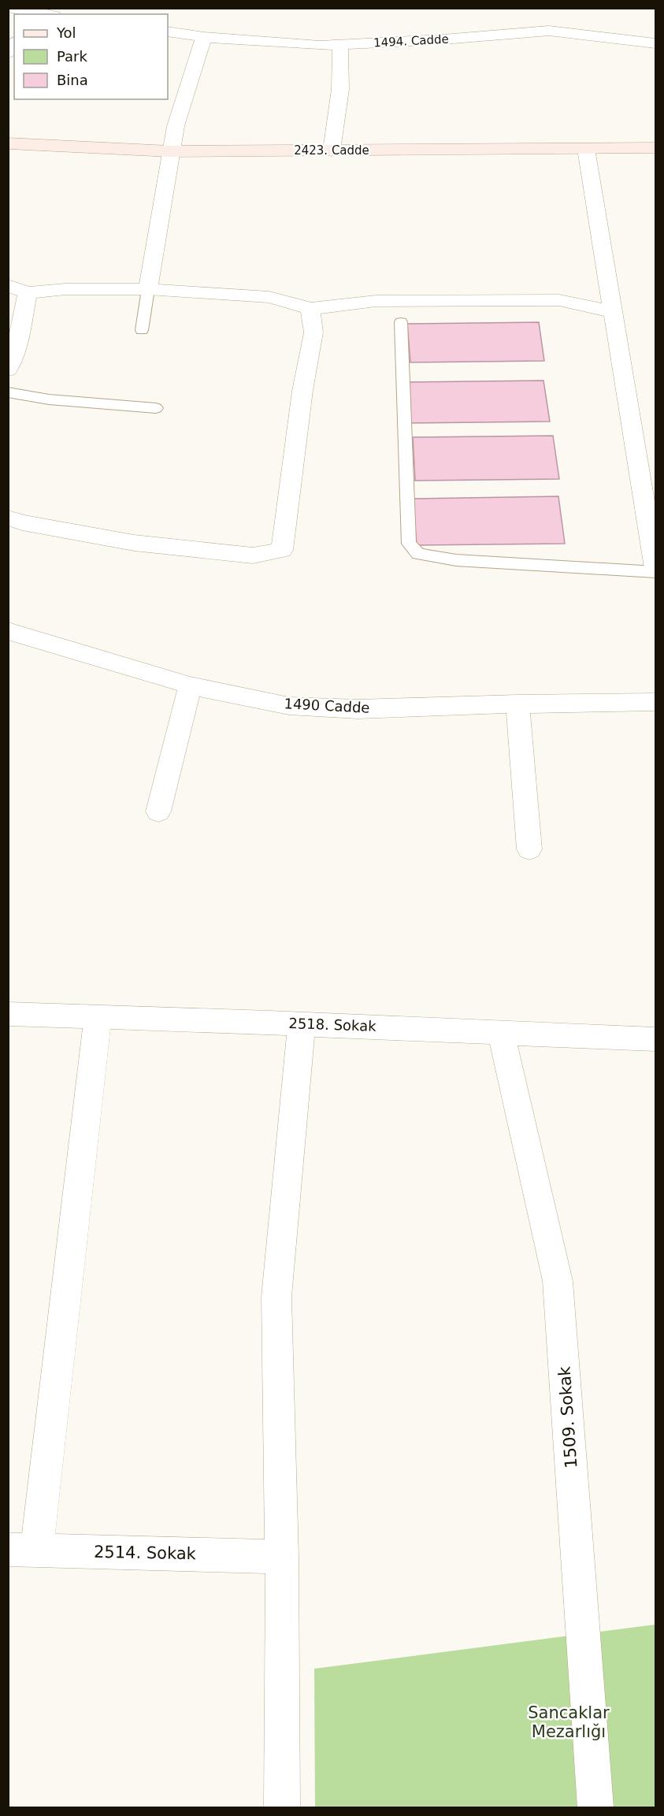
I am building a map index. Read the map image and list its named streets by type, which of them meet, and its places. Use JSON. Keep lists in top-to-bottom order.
{
  "streets": {
    "main road": ["2423. Cadde"],
    "street": [
      "1494. Cadde",
      "1490 Cadde",
      "2518. Sokak",
      "1509. Sokak",
      "2514. Sokak"
    ]
  },
  "crossings": [
    ["2518. Sokak", "1509. Sokak"]
  ],
  "parks": ["Sancaklar Mezarlığı"],
  "legend": ["Yol", "Park", "Bina"]
}
